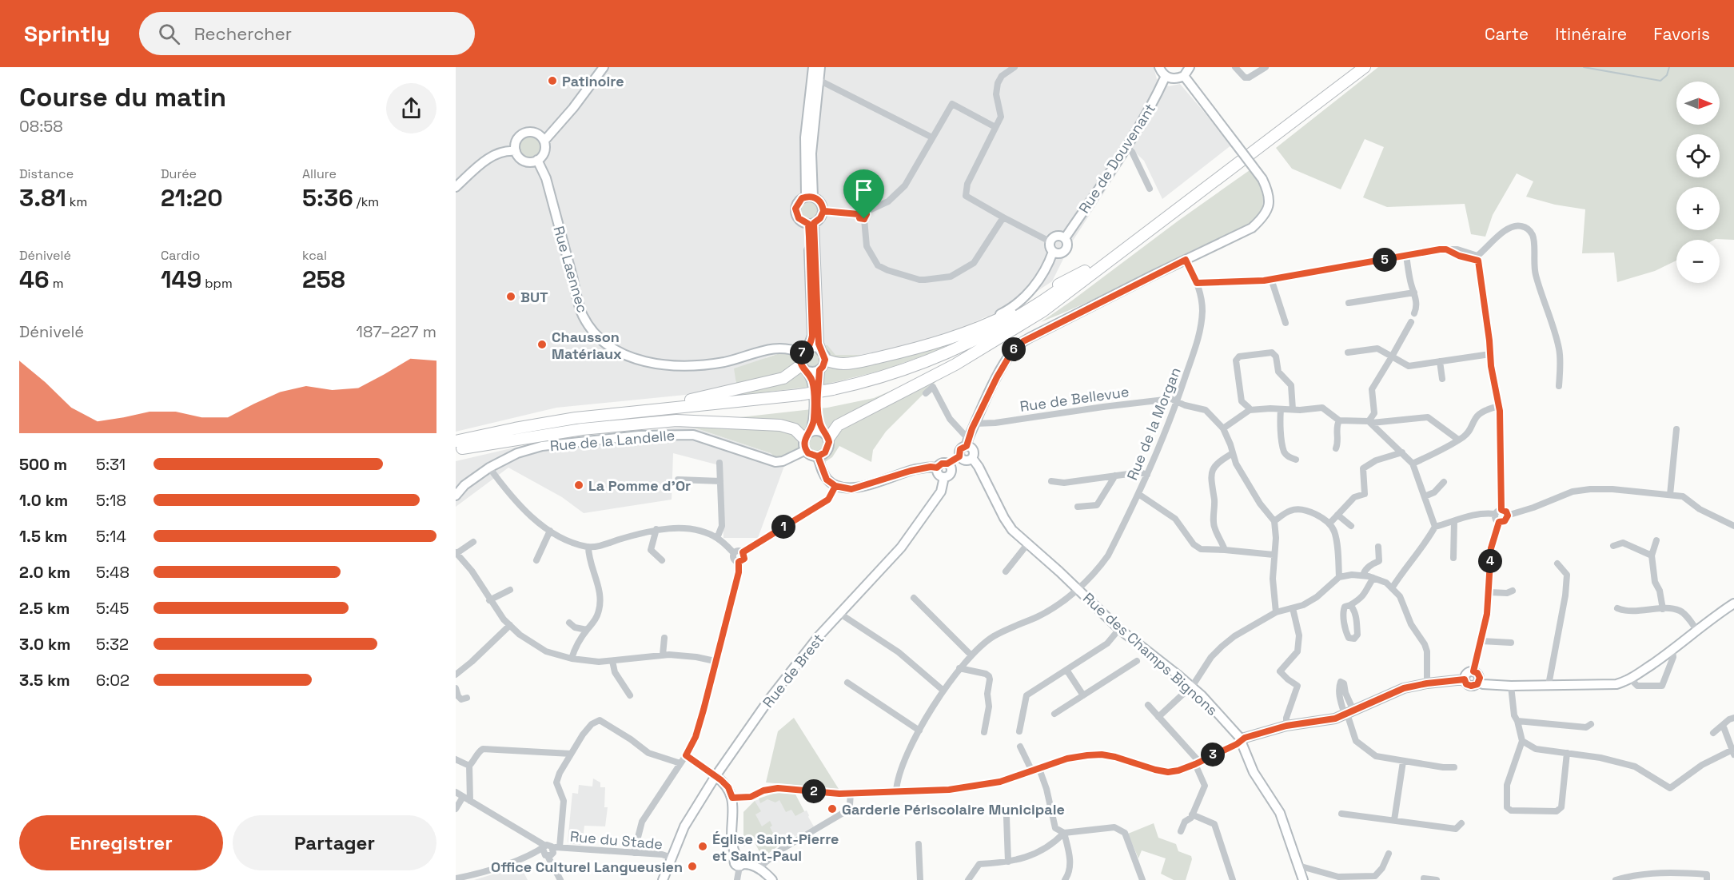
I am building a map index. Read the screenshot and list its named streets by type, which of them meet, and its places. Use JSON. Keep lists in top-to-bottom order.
{
  "streets": {
    "street": [
      "Rue de Douvenant",
      "Rue Laennec",
      "Rue de Bellevue",
      "Rue de la Morgan",
      "Rue de la Landelle",
      "Rue des Champs Bignons",
      "Rue de Brest",
      "Rue du Stade"
    ]
  },
  "crossings": [
    ["Rue de Bellevue", "Rue de la Morgan"],
    ["Rue de la Morgan", "Rue des Champs Bignons"],
    ["Rue de Brest", "Rue du Stade"]
  ],
  "places": [
    "Patinoire",
    "BUT",
    "Chausson Matériaux",
    "La Pomme d'Or",
    "Garderie Périscolaire Municipale",
    "Église Saint-Pierre et Saint-Paul",
    "Office Culturel Langueusien"
  ],
  "north": "right",
  "page": {
    "header": "Sprintly",
    "search": "Rechercher",
    "nav": ["Carte", "Itinéraire", "Favoris"],
    "heading": ["Course du matin", "08:58"],
    "map_buttons": ["+", "−"],
    "stats": [
      ["Distance", "3.81 km"],
      ["Durée", "21:20"],
      ["Allure", "5:36 /km"],
      ["Dénivelé", "46 m"],
      ["Cardio", "149 bpm"],
      ["kcal", "258"]
    ],
    "pins": [
      "5",
      "6",
      "7",
      "1",
      "4",
      "3",
      "2"
    ],
    "chart": ["Dénivelé", "187–227 m"],
    "list": [
      {
        "name": "500 m",
        "note": "5:31"
      },
      {
        "name": "1.0 km",
        "note": "5:18"
      },
      {
        "name": "1.5 km",
        "note": "5:14"
      },
      {
        "name": "2.0 km",
        "note": "5:48"
      },
      {
        "name": "2.5 km",
        "note": "5:45"
      },
      {
        "name": "3.0 km",
        "note": "5:32"
      },
      {
        "name": "3.5 km",
        "note": "6:02"
      }
    ],
    "buttons": ["Enregistrer", "Partager"]
  }
}
